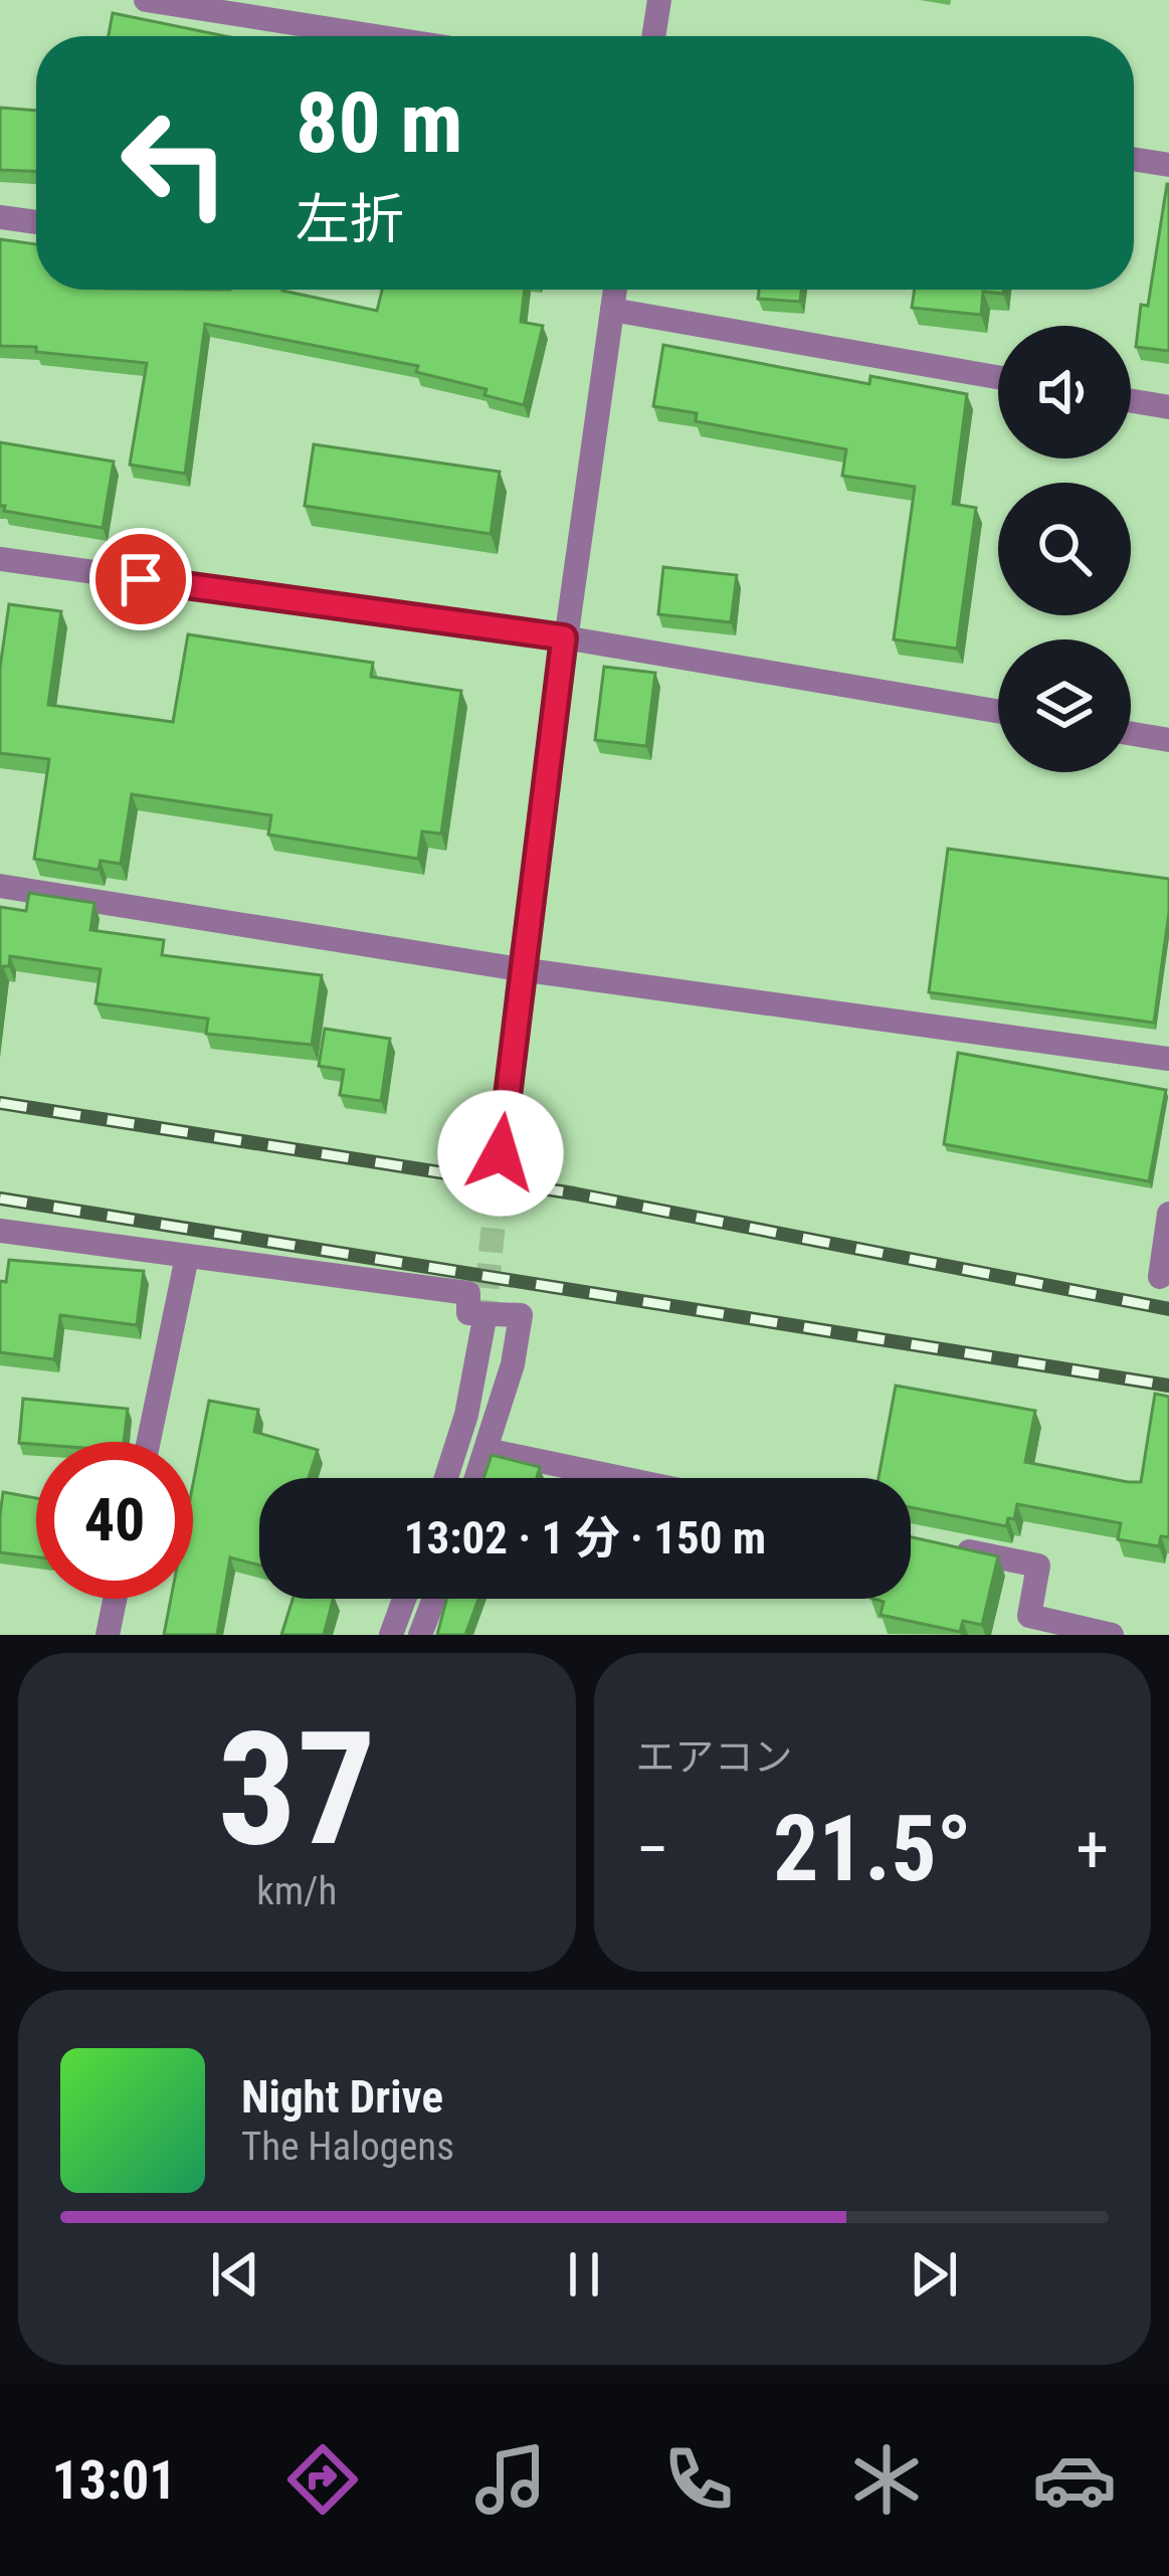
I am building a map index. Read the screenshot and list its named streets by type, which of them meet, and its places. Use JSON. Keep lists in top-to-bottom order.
{
  "page": {
    "turn": ["80 m", "左折"],
    "limit": "40",
    "trip": "13:02 · 1 分 · 150 m",
    "tile": [
      ["37", "km/h"],
      "エアコン"
    ],
    "heat": ["−", "21.5°", "+"],
    "song": ["Night Drive", "The Halogens"],
    "tabs": "13:01"
  }
}
